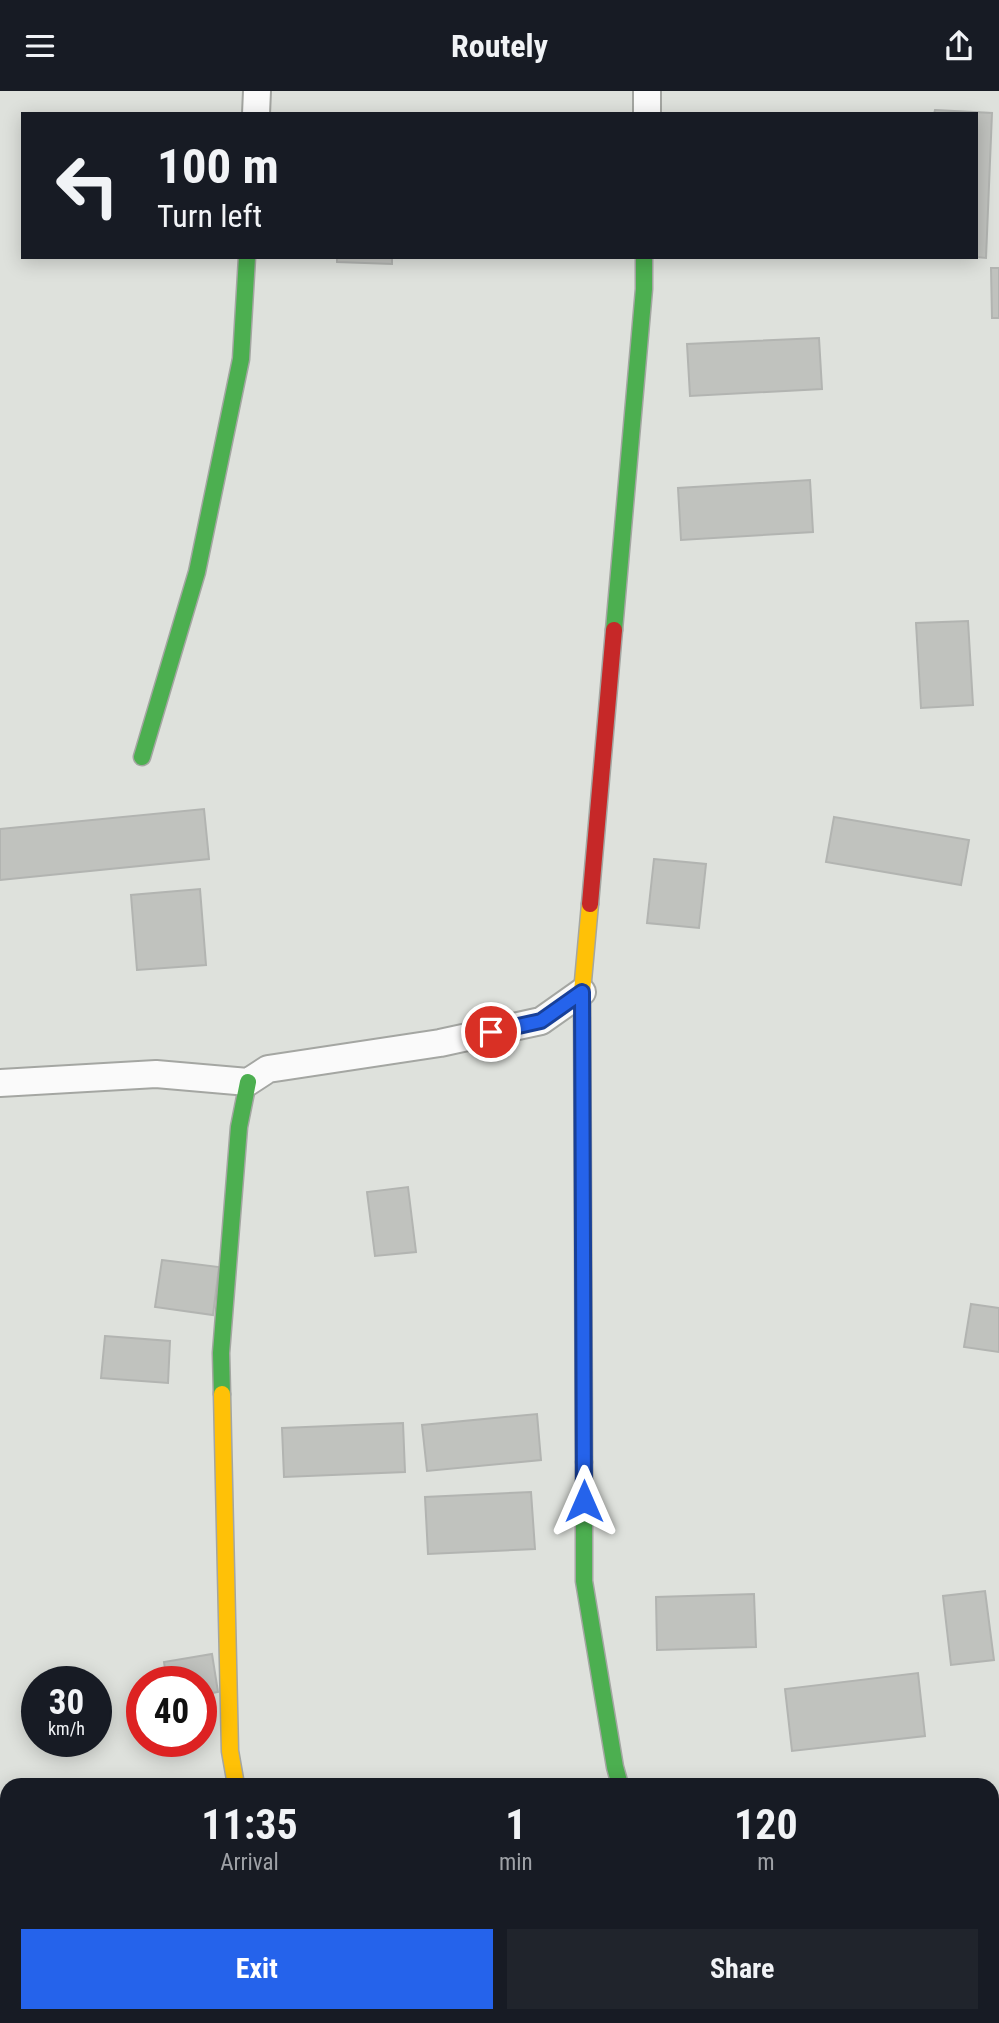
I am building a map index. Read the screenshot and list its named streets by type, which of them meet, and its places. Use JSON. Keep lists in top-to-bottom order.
{
  "page": {
    "header": "Routely",
    "turn": ["100 m", "Turn left"],
    "speed": "30 km/h",
    "limit": "40",
    "eta": [
      "11:35",
      "Arrival",
      "1",
      "min",
      "120",
      "m"
    ],
    "buttons": ["Exit", "Share"]
  }
}
